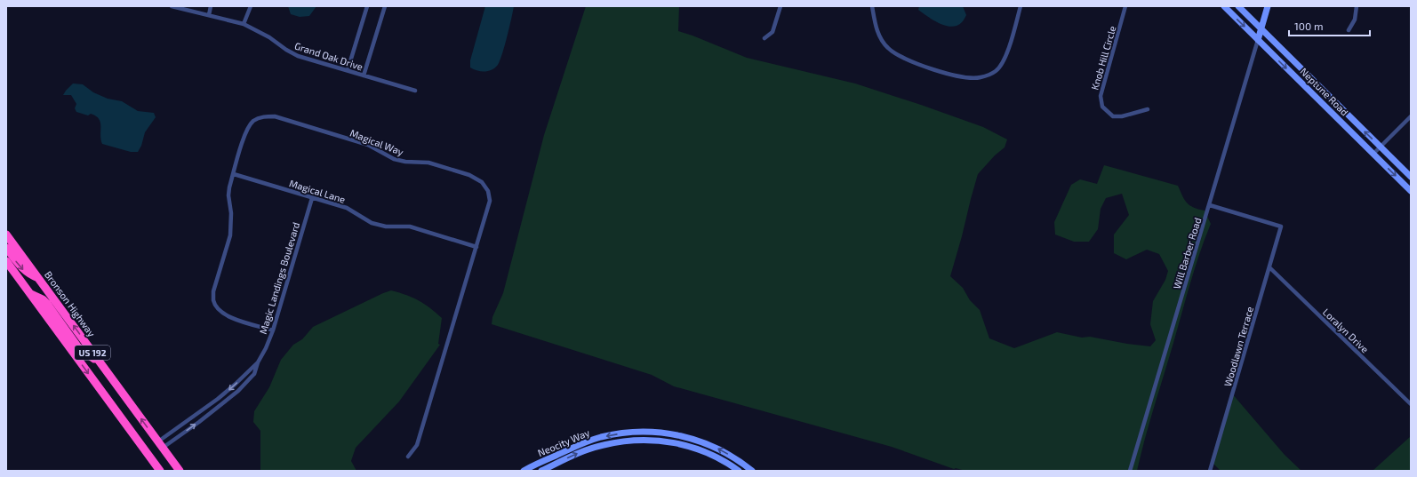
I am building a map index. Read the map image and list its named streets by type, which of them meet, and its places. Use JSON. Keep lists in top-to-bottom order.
{
  "streets": {
    "highway": ["Bronson Highway", "US 192"],
    "main road": ["Neptune Road", "Neocity Way"],
    "street": [
      "Grand Oak Drive",
      "Knob Hill Circle",
      "Magical Way",
      "Magical Lane",
      "Will Barber Road",
      "Magic Landings Boulevard",
      "Loralyn Drive",
      "Woodlawn Terrace"
    ]
  },
  "crossings": [
    ["Neptune Road", "Will Barber Road"],
    ["Magical Way", "Magical Lane"],
    ["Magical Way", "Magic Landings Boulevard"],
    ["Magical Lane", "Magic Landings Boulevard"],
    ["Will Barber Road", "Woodlawn Terrace"],
    ["Magic Landings Boulevard", "Bronson Highway"],
    ["Loralyn Drive", "Woodlawn Terrace"]
  ],
  "scale_bar": "100 m"
}
